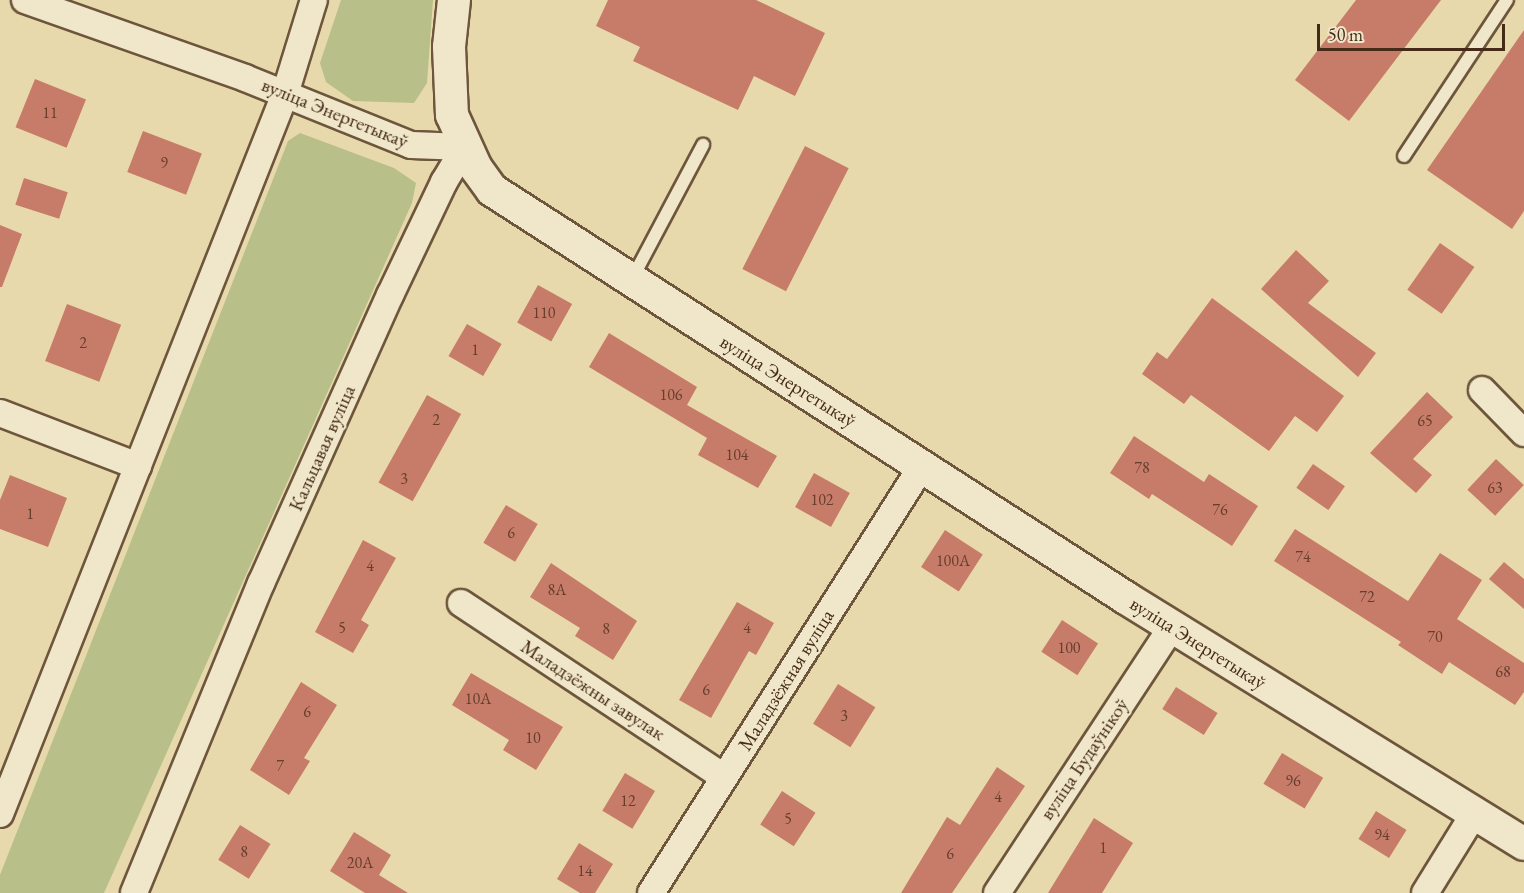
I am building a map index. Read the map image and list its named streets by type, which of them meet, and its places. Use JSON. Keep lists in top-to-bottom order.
{
  "streets": {
    "street": [
      "вуліца Энергетыкаў",
      "Кальцавая вуліца",
      "Маладзёжная вуліца",
      "Маладзёжны завулак",
      "вуліца Будаўнікоў"
    ]
  },
  "crossings": [
    ["вуліца Энергетыкаў", "Кальцавая вуліца"],
    ["вуліца Энергетыкаў", "Маладзёжная вуліца"],
    ["вуліца Энергетыкаў", "вуліца Будаўнікоў"],
    ["Маладзёжная вуліца", "Маладзёжны завулак"]
  ],
  "house_numbers": [
    "11",
    "9",
    "110",
    "2",
    "1",
    "106",
    "2",
    "65",
    "104",
    "78",
    "3",
    "63",
    "102",
    "76",
    "1",
    "6",
    "74",
    "100А",
    "4",
    "8А",
    "72",
    "5",
    "4",
    "8",
    "70",
    "100",
    "68",
    "6",
    "10А",
    "6",
    "3",
    "10",
    "7",
    "96",
    "4",
    "12",
    "5",
    "94",
    "1",
    "8",
    "6",
    "20А",
    "14"
  ],
  "scale_bar": "50 m"
}
